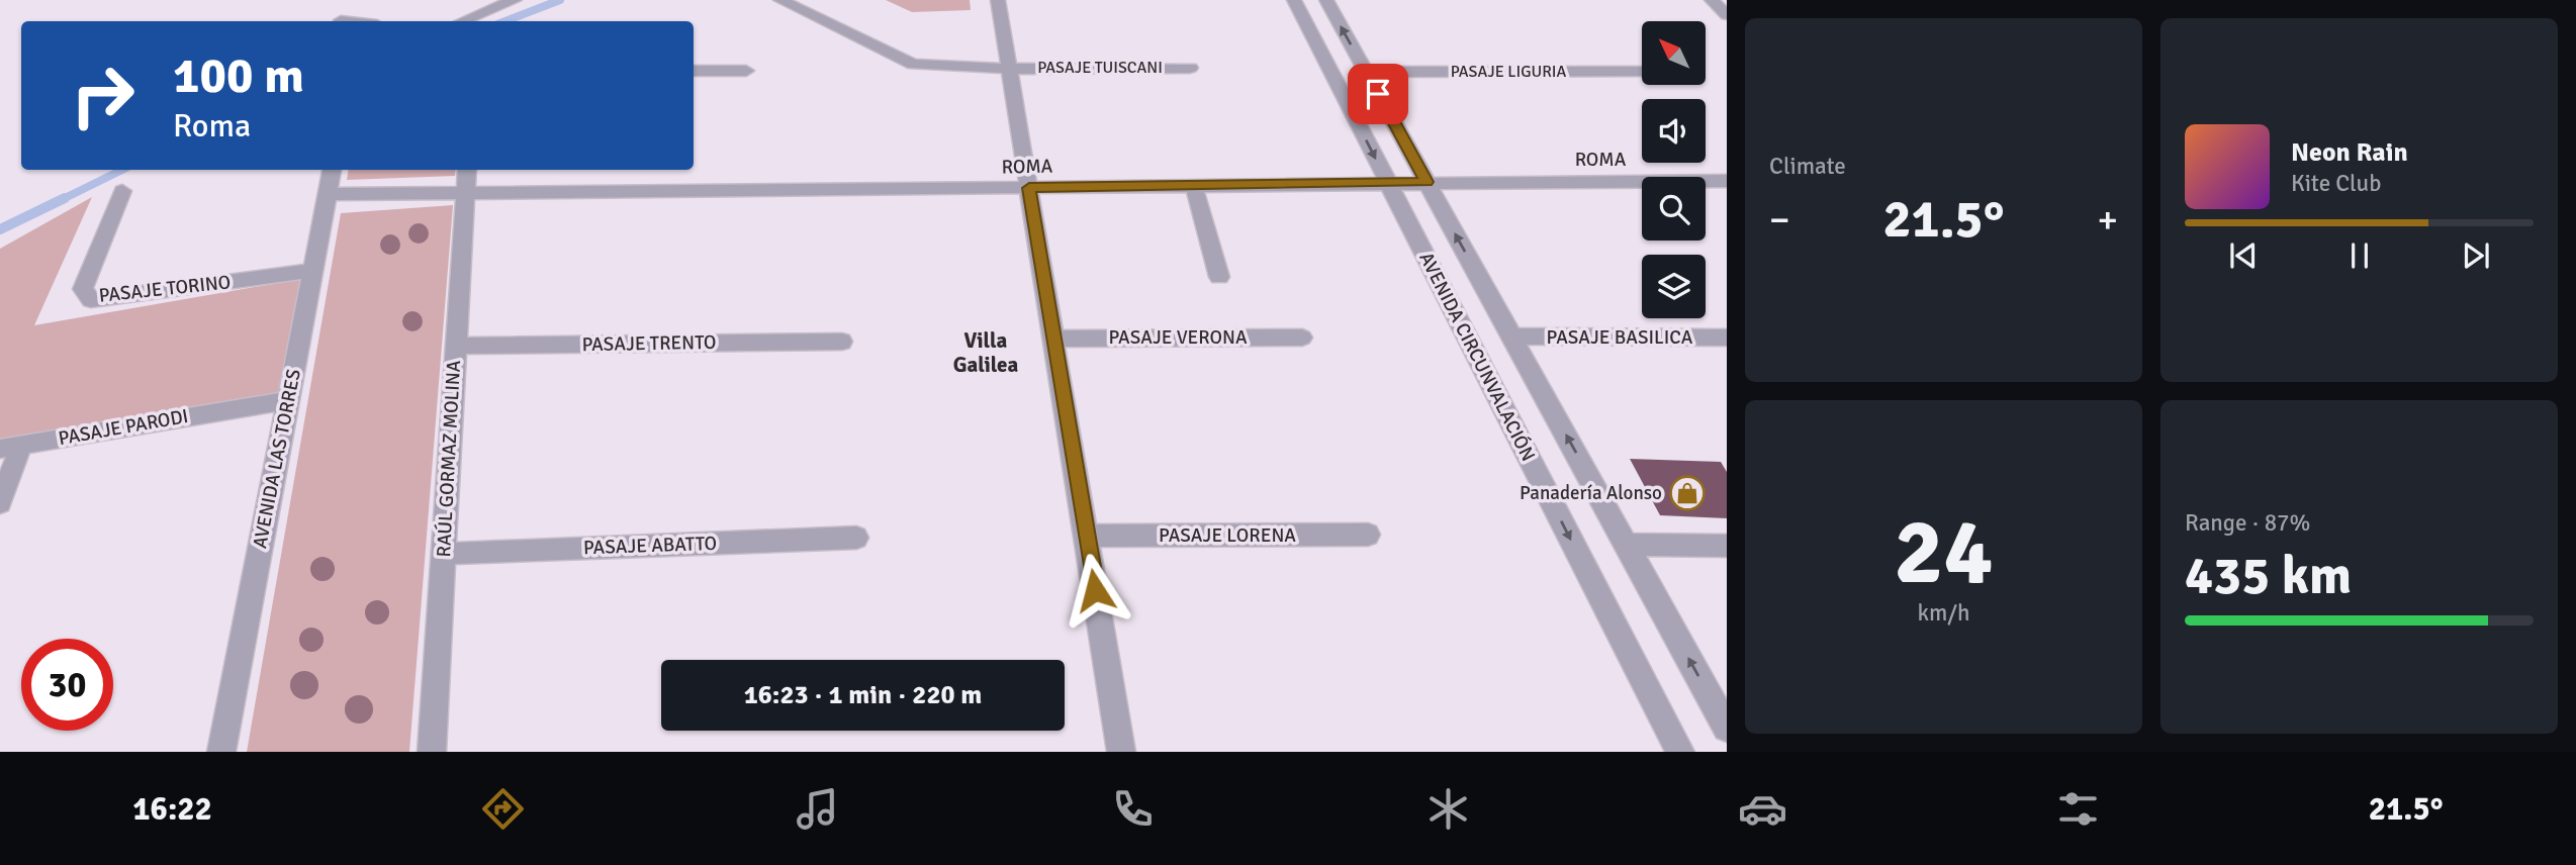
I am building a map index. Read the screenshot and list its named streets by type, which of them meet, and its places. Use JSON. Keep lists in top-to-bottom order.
{
  "streets": {
    "street": [
      "PASAJE TUISCANI",
      "PASAJE LIGURIA",
      "ROMA",
      "PASAJE TORINO",
      "PASAJE VERONA",
      "PASAJE BASILICA",
      "PASAJE TRENTO",
      "AVENIDA CIRCUNVALACIÓN",
      "PASAJE PARODI",
      "AVENIDA LAS TORRES",
      "RAÚL GORMAZ MOLINA",
      "PASAJE LORENA",
      "PASAJE ABATTO"
    ]
  },
  "crossings": [
    ["PASAJE LIGURIA", "AVENIDA CIRCUNVALACIÓN"],
    ["ROMA", "AVENIDA CIRCUNVALACIÓN"],
    ["ROMA", "AVENIDA LAS TORRES"],
    ["ROMA", "RAÚL GORMAZ MOLINA"],
    ["PASAJE TORINO", "AVENIDA LAS TORRES"],
    ["PASAJE BASILICA", "AVENIDA CIRCUNVALACIÓN"],
    ["PASAJE TRENTO", "RAÚL GORMAZ MOLINA"],
    ["PASAJE PARODI", "AVENIDA LAS TORRES"],
    ["RAÚL GORMAZ MOLINA", "PASAJE ABATTO"]
  ],
  "districts": ["Villa Galilea"],
  "places": {
    "shop": ["Panadería Alonso"]
  },
  "north": "top left",
  "page": {
    "tile": [
      "Climate",
      ["24", "km/h"],
      ["Range · 87%", "435 km"]
    ],
    "turn": ["100 m", "Roma"],
    "song": ["Neon Rain", "Kite Club"],
    "heat": ["−", "21.5°", "+"],
    "limit": "30",
    "trip": "16:23 · 1 min · 220 m",
    "tabs": ["16:22", "21.5°"]
  }
}
